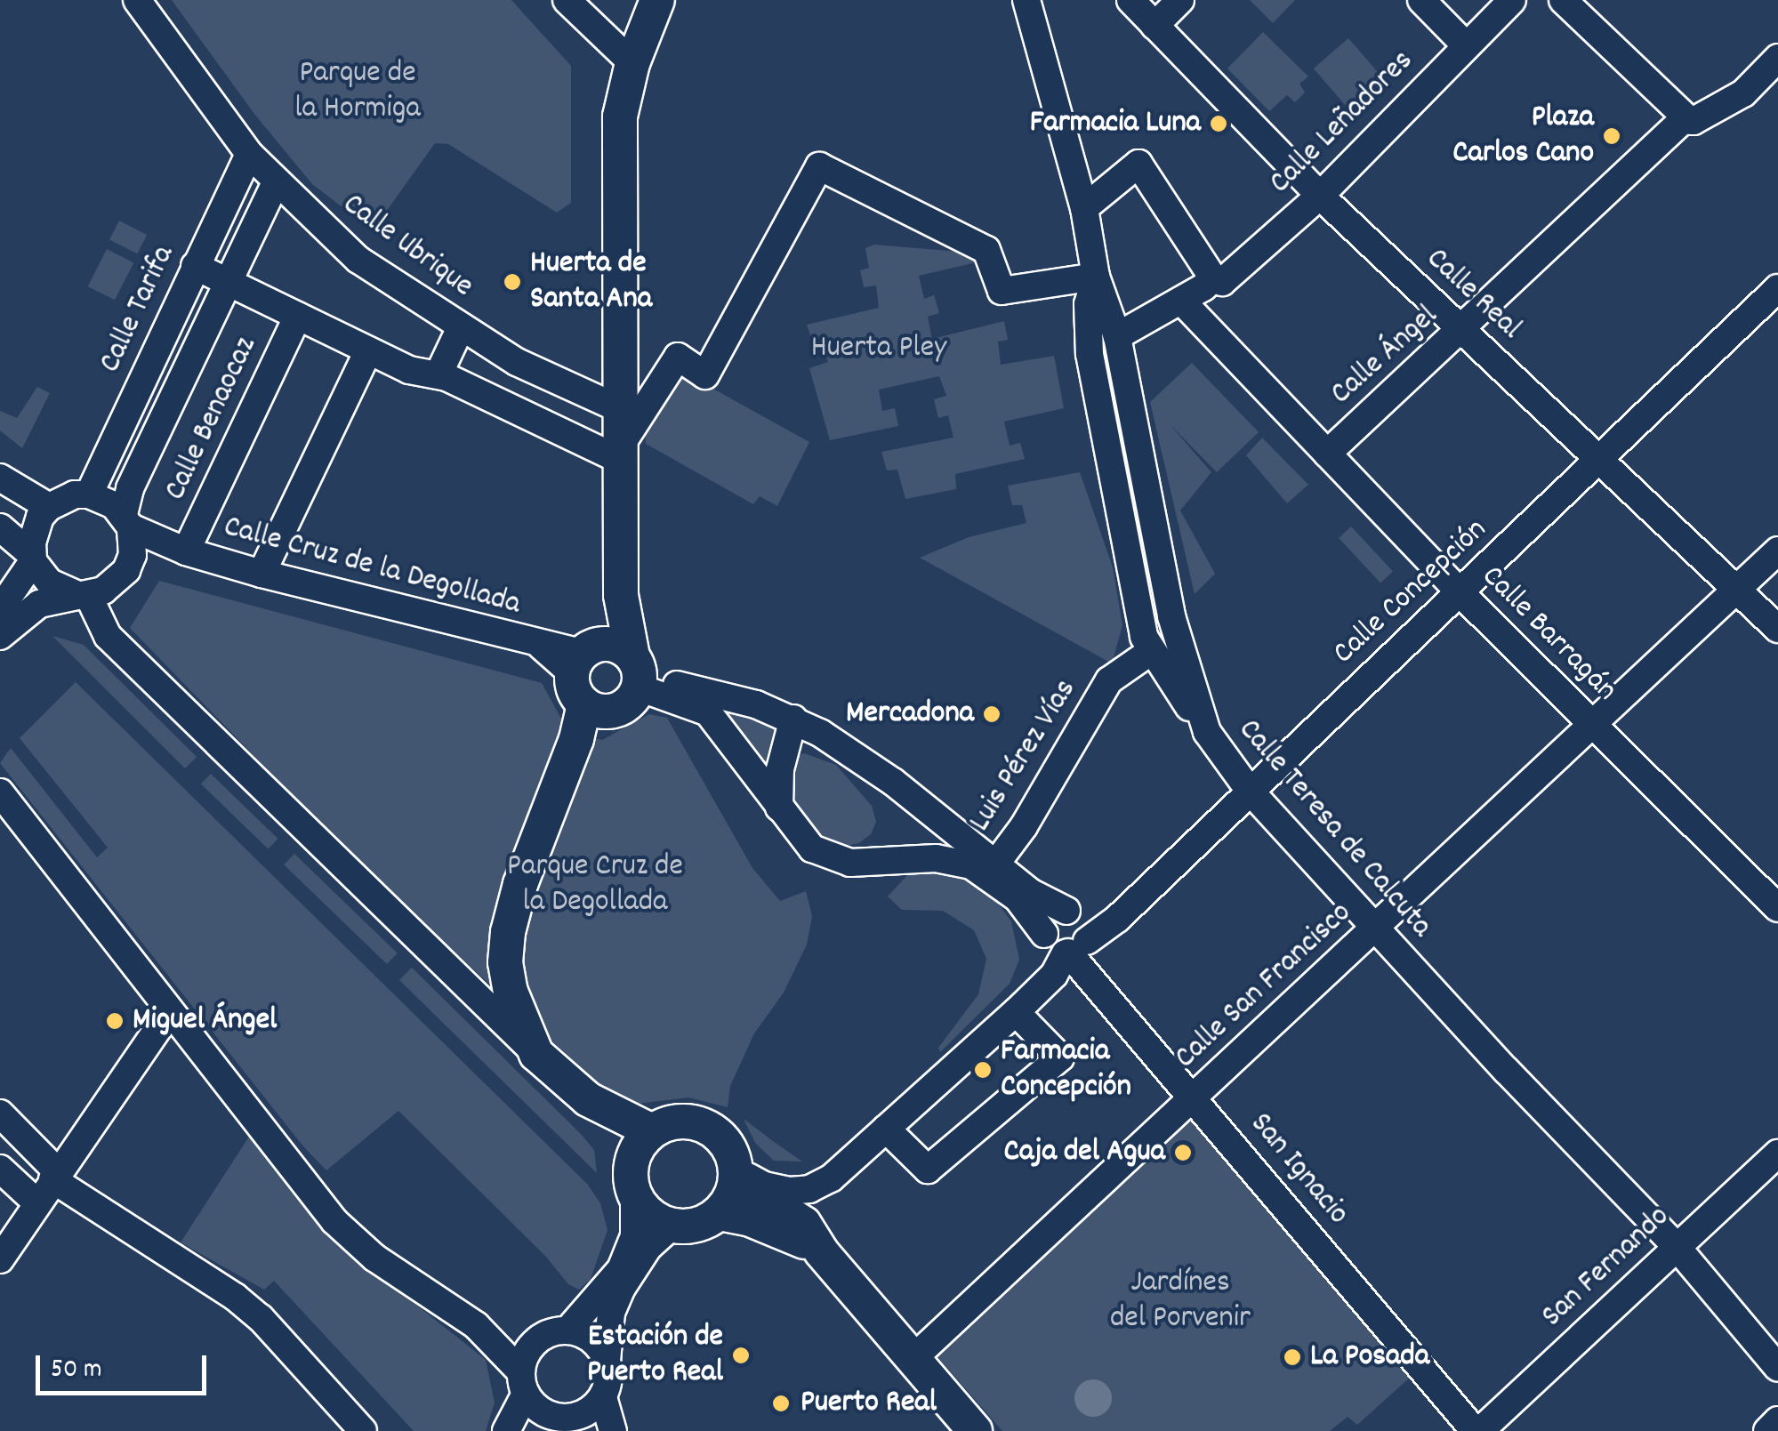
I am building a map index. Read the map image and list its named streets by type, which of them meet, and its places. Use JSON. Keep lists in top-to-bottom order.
{
  "streets": {
    "street": [
      "Calle Leñadores",
      "Calle Ubrique",
      "Calle Real",
      "Calle Tarifa",
      "Calle Ángel",
      "Calle Benaocaz",
      "Calle Cruz de la Degollada",
      "Calle Concepción",
      "Calle Barragán",
      "Luis Pérez Vías",
      "Calle Teresa de Calcuta",
      "Calle San Francisco",
      "San Ignacio",
      "San Fernando"
    ]
  },
  "crossings": [
    ["Calle Leñadores", "Calle Real"],
    ["Calle Ubrique", "Calle Tarifa"],
    ["Calle Real", "Calle Ángel"],
    ["Calle Real", "Calle Concepción"],
    ["Calle Real", "Calle San Francisco"],
    ["Calle Tarifa", "Calle Cruz de la Degollada"],
    ["Calle Ángel", "Calle Barragán"],
    ["Calle Benaocaz", "Calle Cruz de la Degollada"],
    ["Calle Concepción", "Calle Barragán"],
    ["Calle Concepción", "Calle Teresa de Calcuta"],
    ["Calle Concepción", "San Ignacio"],
    ["Calle Barragán", "Calle San Francisco"],
    ["Calle Teresa de Calcuta", "Calle San Francisco"],
    ["Calle Teresa de Calcuta", "San Fernando"],
    ["Calle San Francisco", "San Ignacio"],
    ["San Ignacio", "San Fernando"]
  ],
  "parks": [
    "Parque de la Hormiga",
    "Huerta Pley",
    "Parque Cruz de la Degollada",
    "Jardínes del Porvenir"
  ],
  "places": [
    "Farmacia Luna",
    "Plaza Carlos Cano",
    "Huerta de Santa Ana",
    "Mercadona",
    "Miguel Ángel",
    "Farmacia Concepción",
    "Caja del Agua",
    "Estación de Puerto Real",
    "La Posada",
    "Puerto Real"
  ],
  "scale_bar": "50 m"
}
